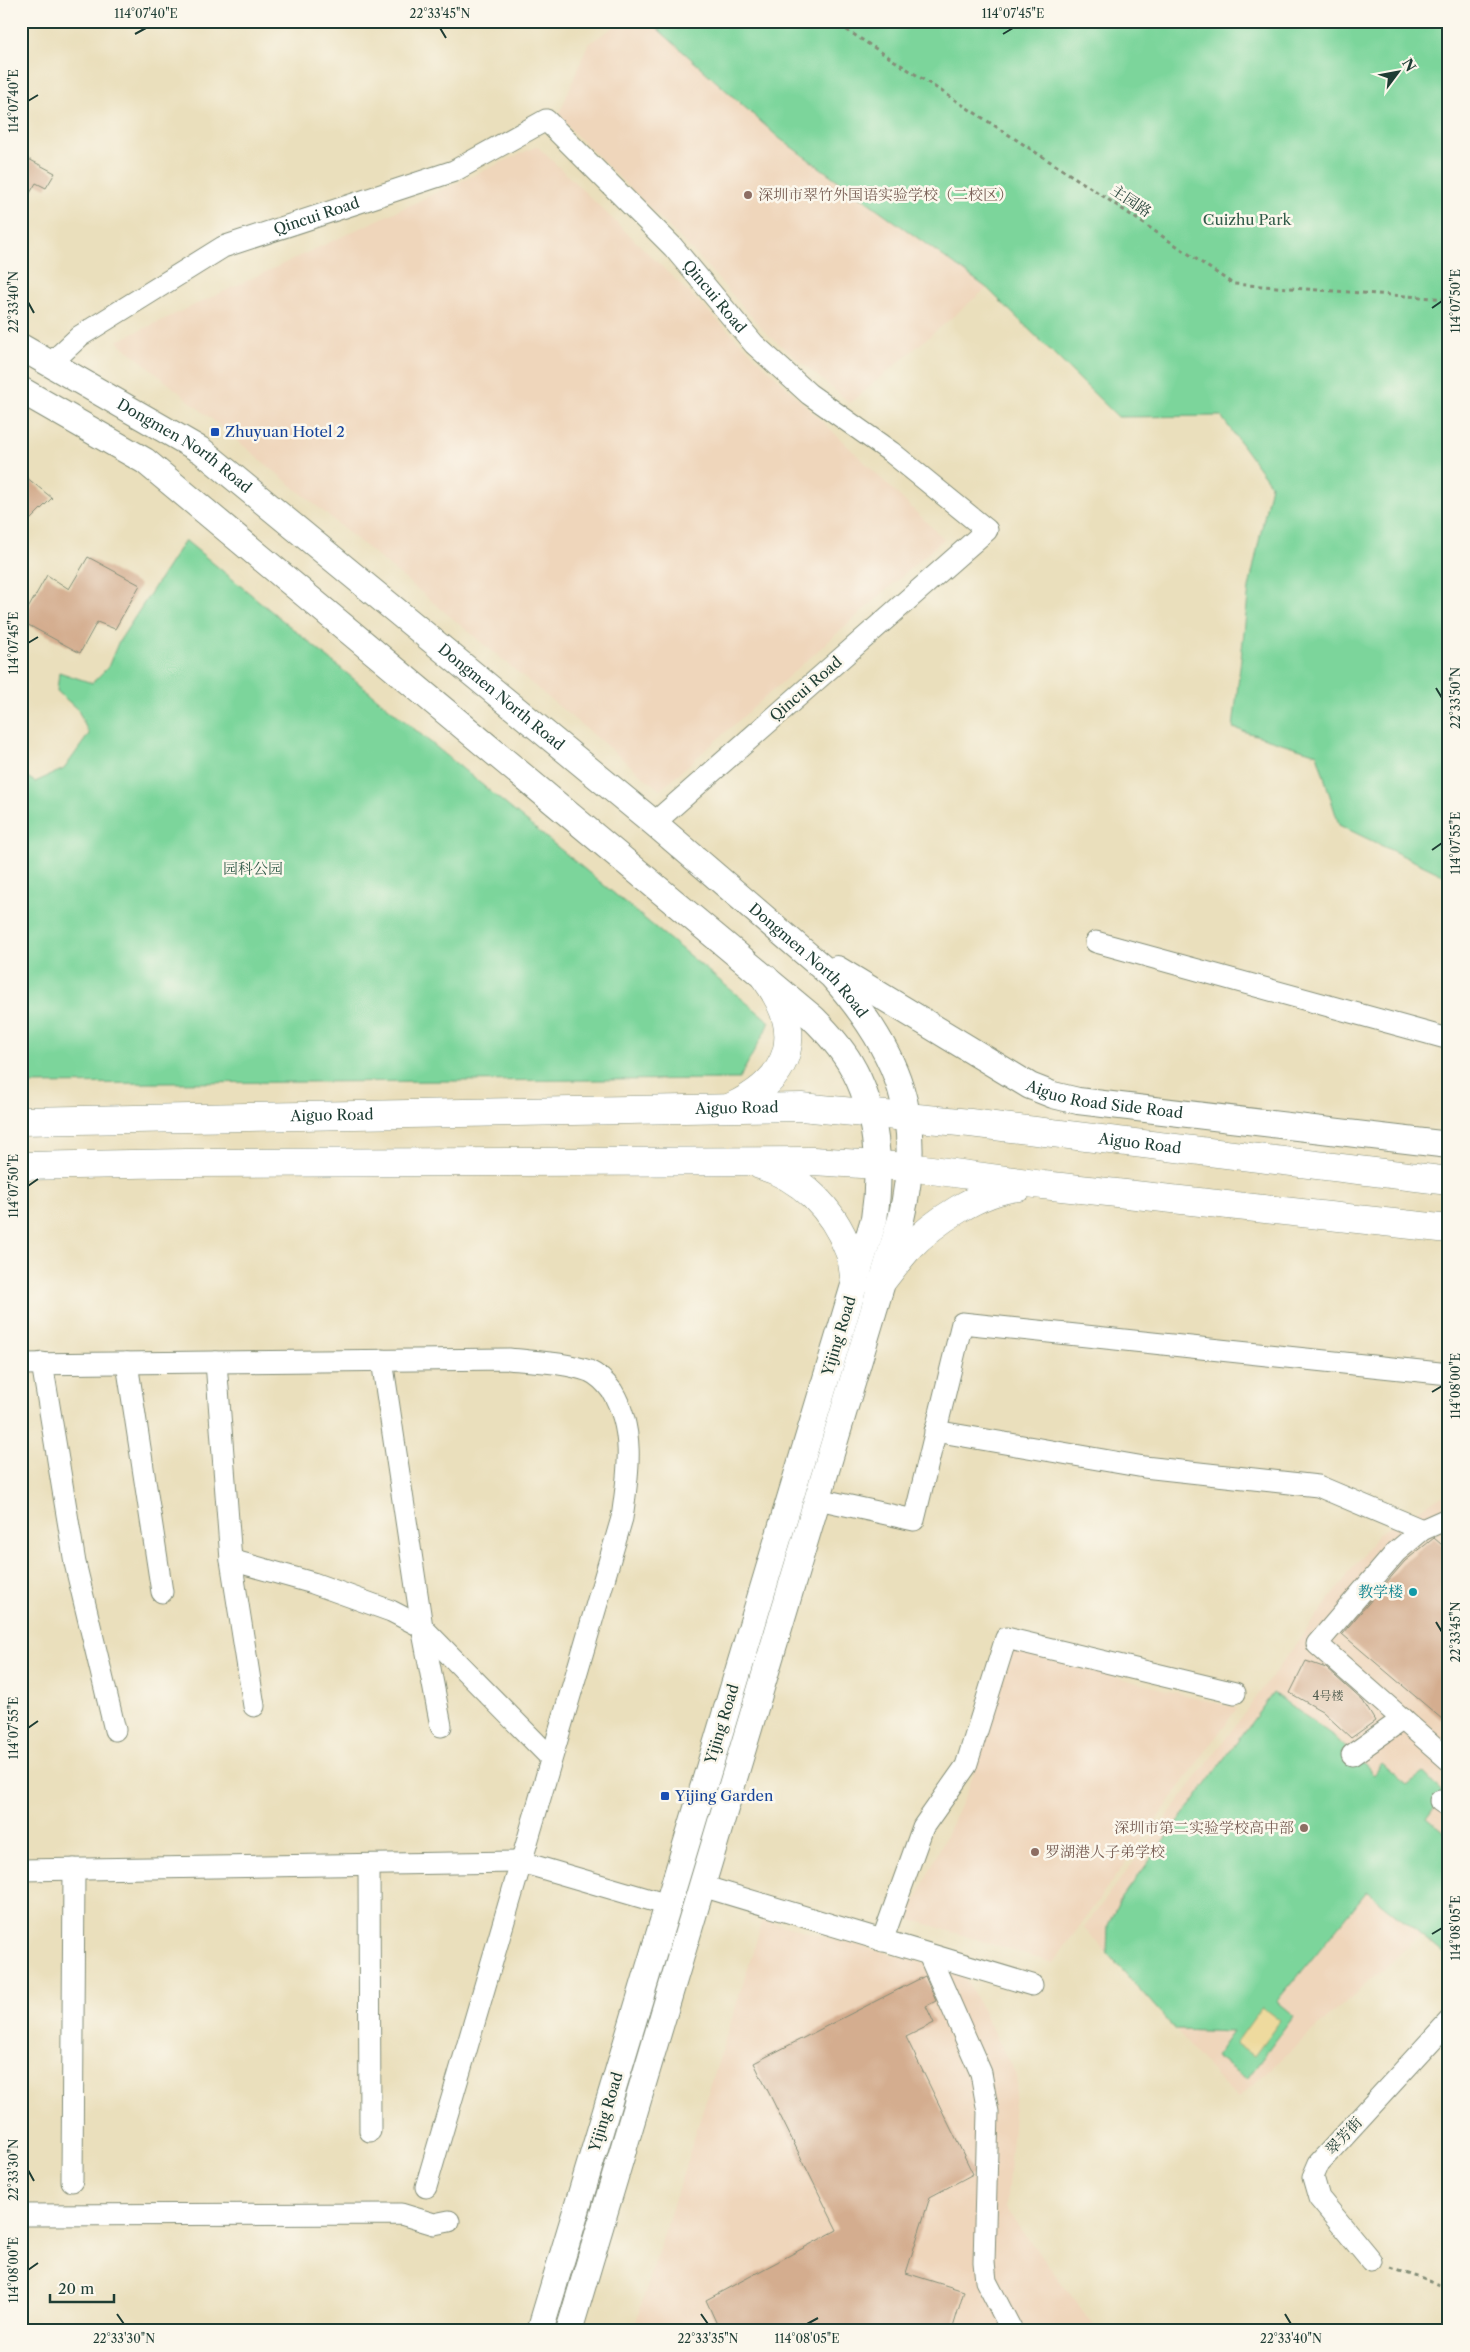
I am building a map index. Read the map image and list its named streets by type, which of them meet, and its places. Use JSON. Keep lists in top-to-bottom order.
{
  "streets": {
    "highway": ["Aiguo Road"],
    "main road": ["Dongmen North Road", "Aiguo Road Side Road", "Yijing Road"],
    "street": ["Qincui Road", "翠芳街"],
    "path": ["主园路"]
  },
  "crossings": [
    ["Qincui Road", "Dongmen North Road"],
    ["Dongmen North Road", "Aiguo Road Side Road"],
    ["Dongmen North Road", "Aiguo Road"],
    ["Dongmen North Road", "Yijing Road"],
    ["Aiguo Road", "Yijing Road"]
  ],
  "parks": ["Cuizhu Park", "园科公园"],
  "places": {
    "other": [
      "深圳市翠竹外国语实验学校（二校区）",
      "教学楼",
      "深圳市第二实验学校高中部",
      "罗湖港人子弟学校"
    ],
    "transit": ["Zhuyuan Hotel 2", "Yijing Garden"]
  },
  "house_numbers": ["4号楼"],
  "scale_bar": "20 m",
  "north": "top right",
  "coordinates": [
    "114°07'40\"E",
    "22°33'45\"N",
    "114°07'45\"E",
    "114°07'50\"E",
    "22°33'40\"N",
    "22°33'50\"N",
    "114°07'55\"E",
    "114°08'00\"E",
    "114°08'05\"E",
    "22°33'30\"N",
    "22°33'35\"N"
  ]
}
